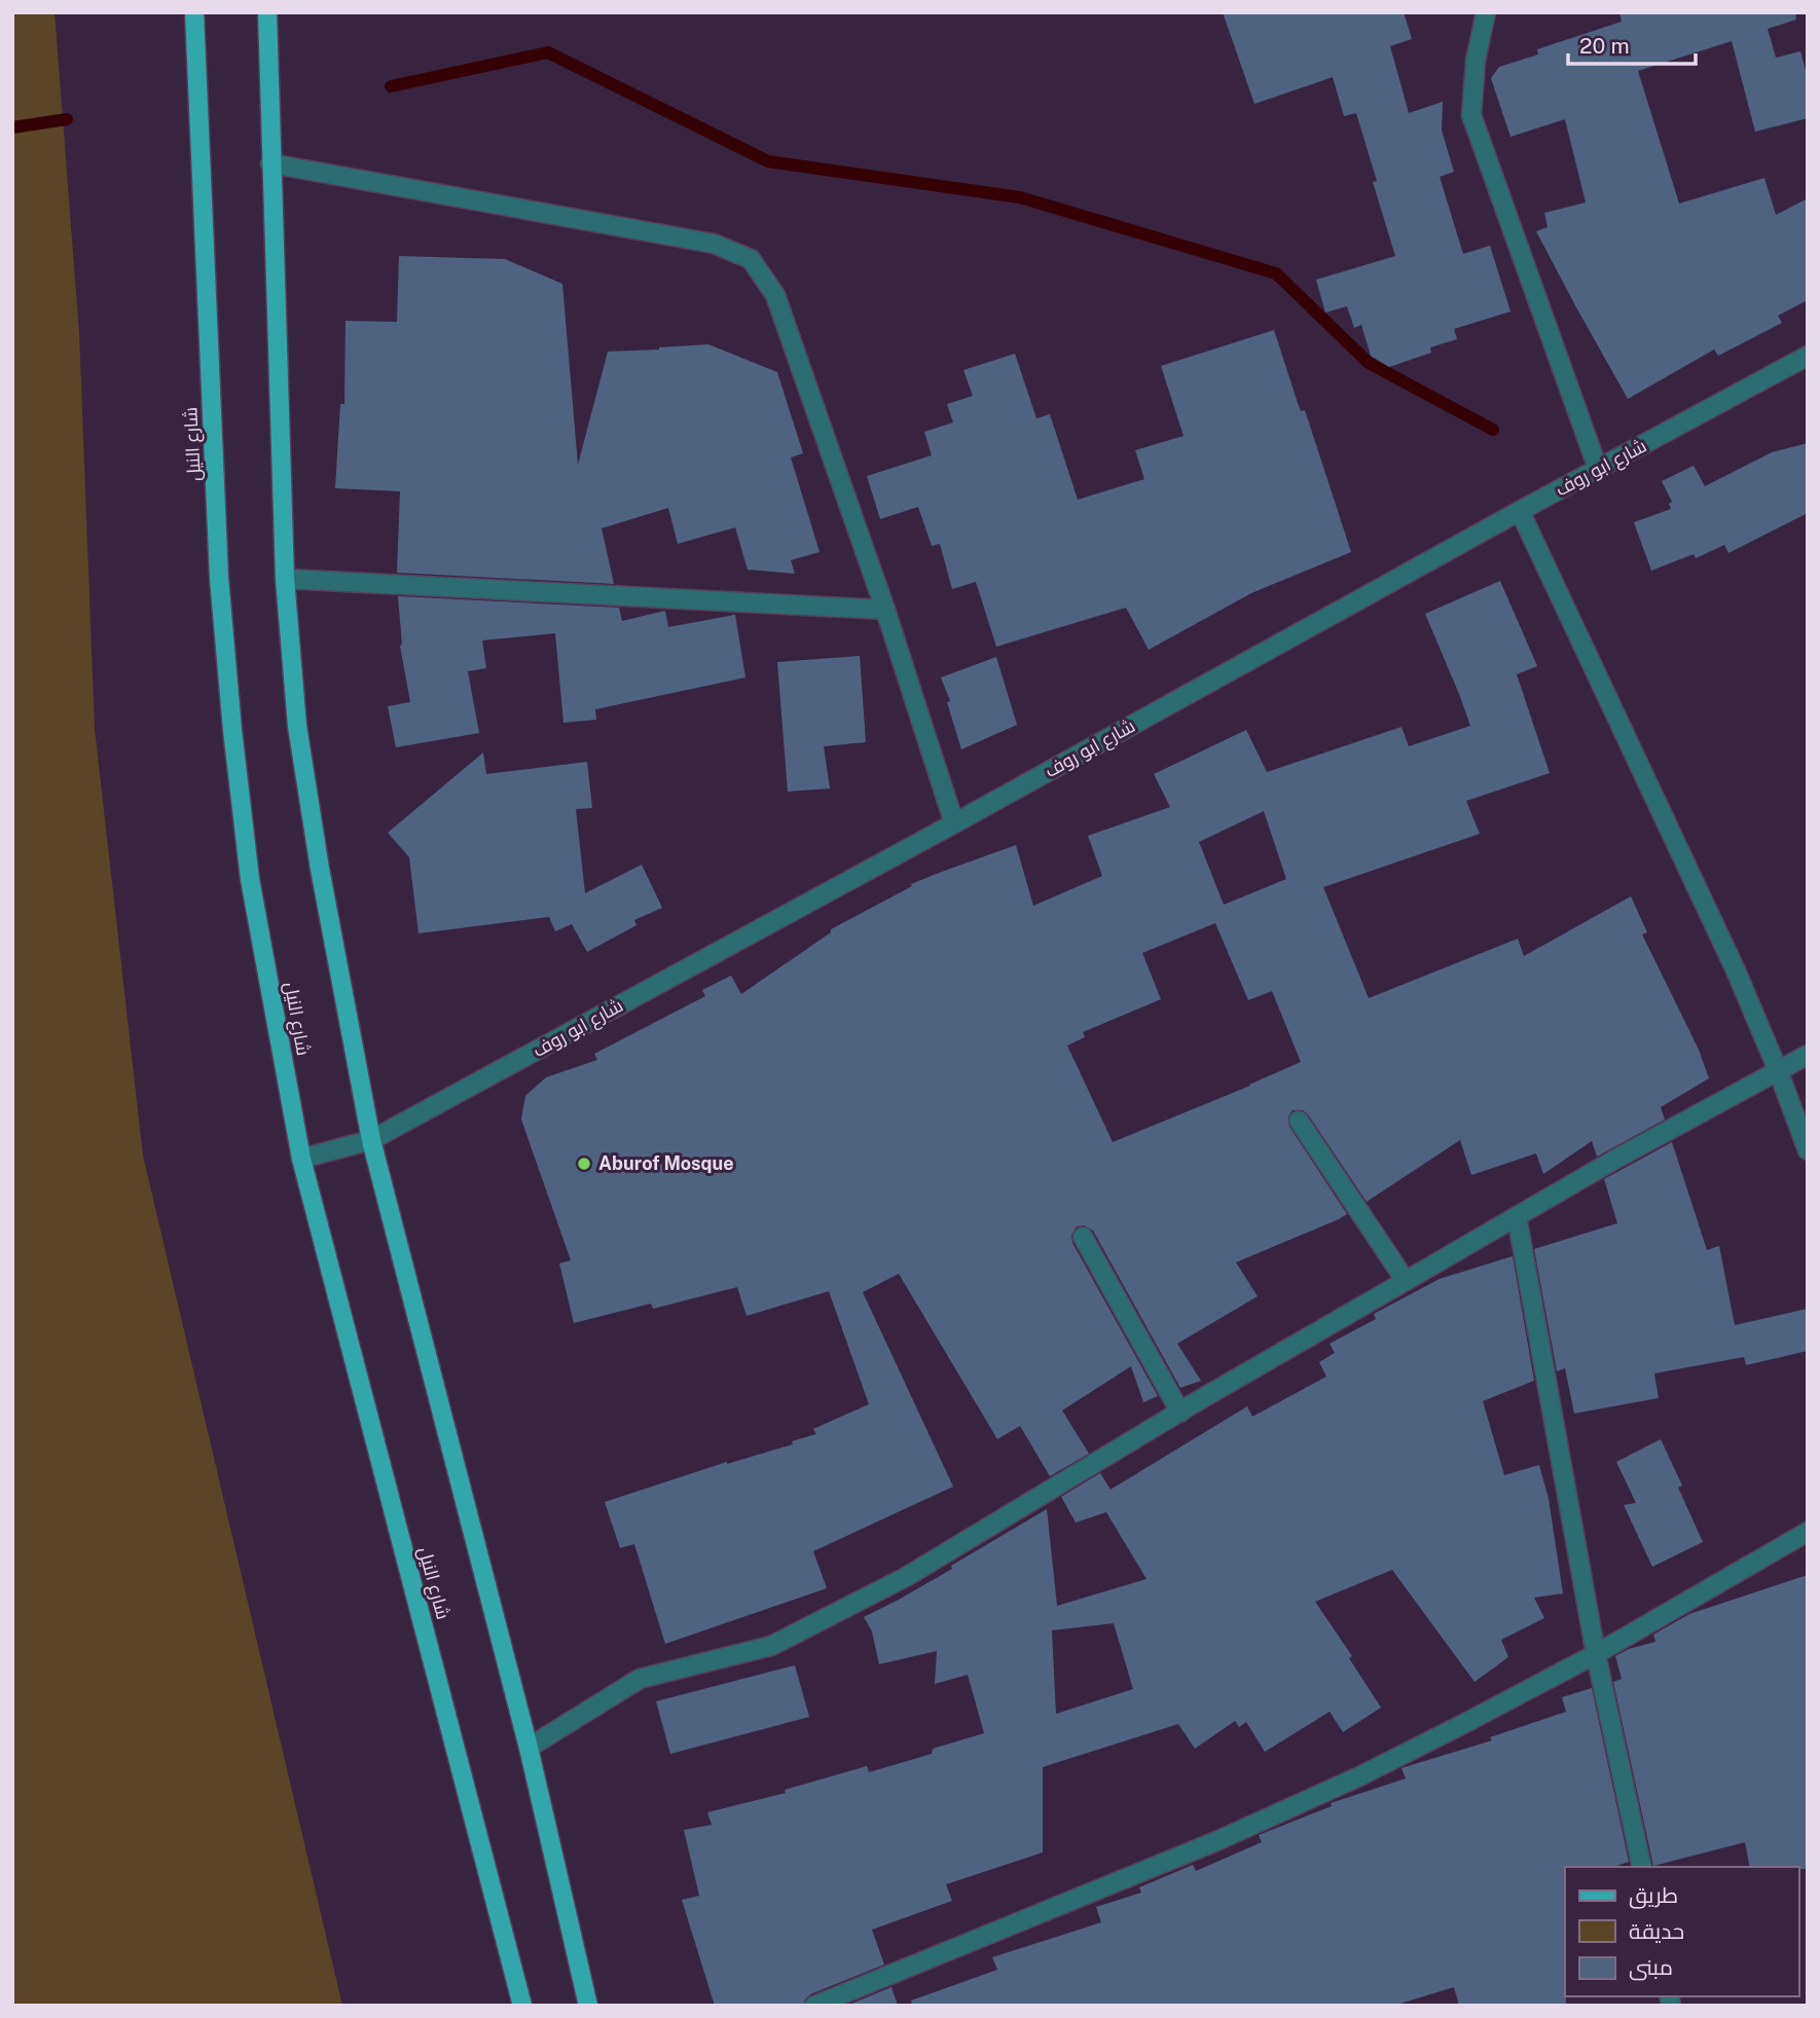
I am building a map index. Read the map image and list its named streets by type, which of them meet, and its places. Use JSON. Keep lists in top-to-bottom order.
{
  "streets": {
    "main road": ["شارع النيل"],
    "street": ["شارع ابو روف"]
  },
  "crossings": [
    ["شارع النيل", "شارع ابو روف"]
  ],
  "places": ["Aburof Mosque"],
  "legend": ["طريق", "حديقة", "مبنى"],
  "scale_bar": "20 m"
}
